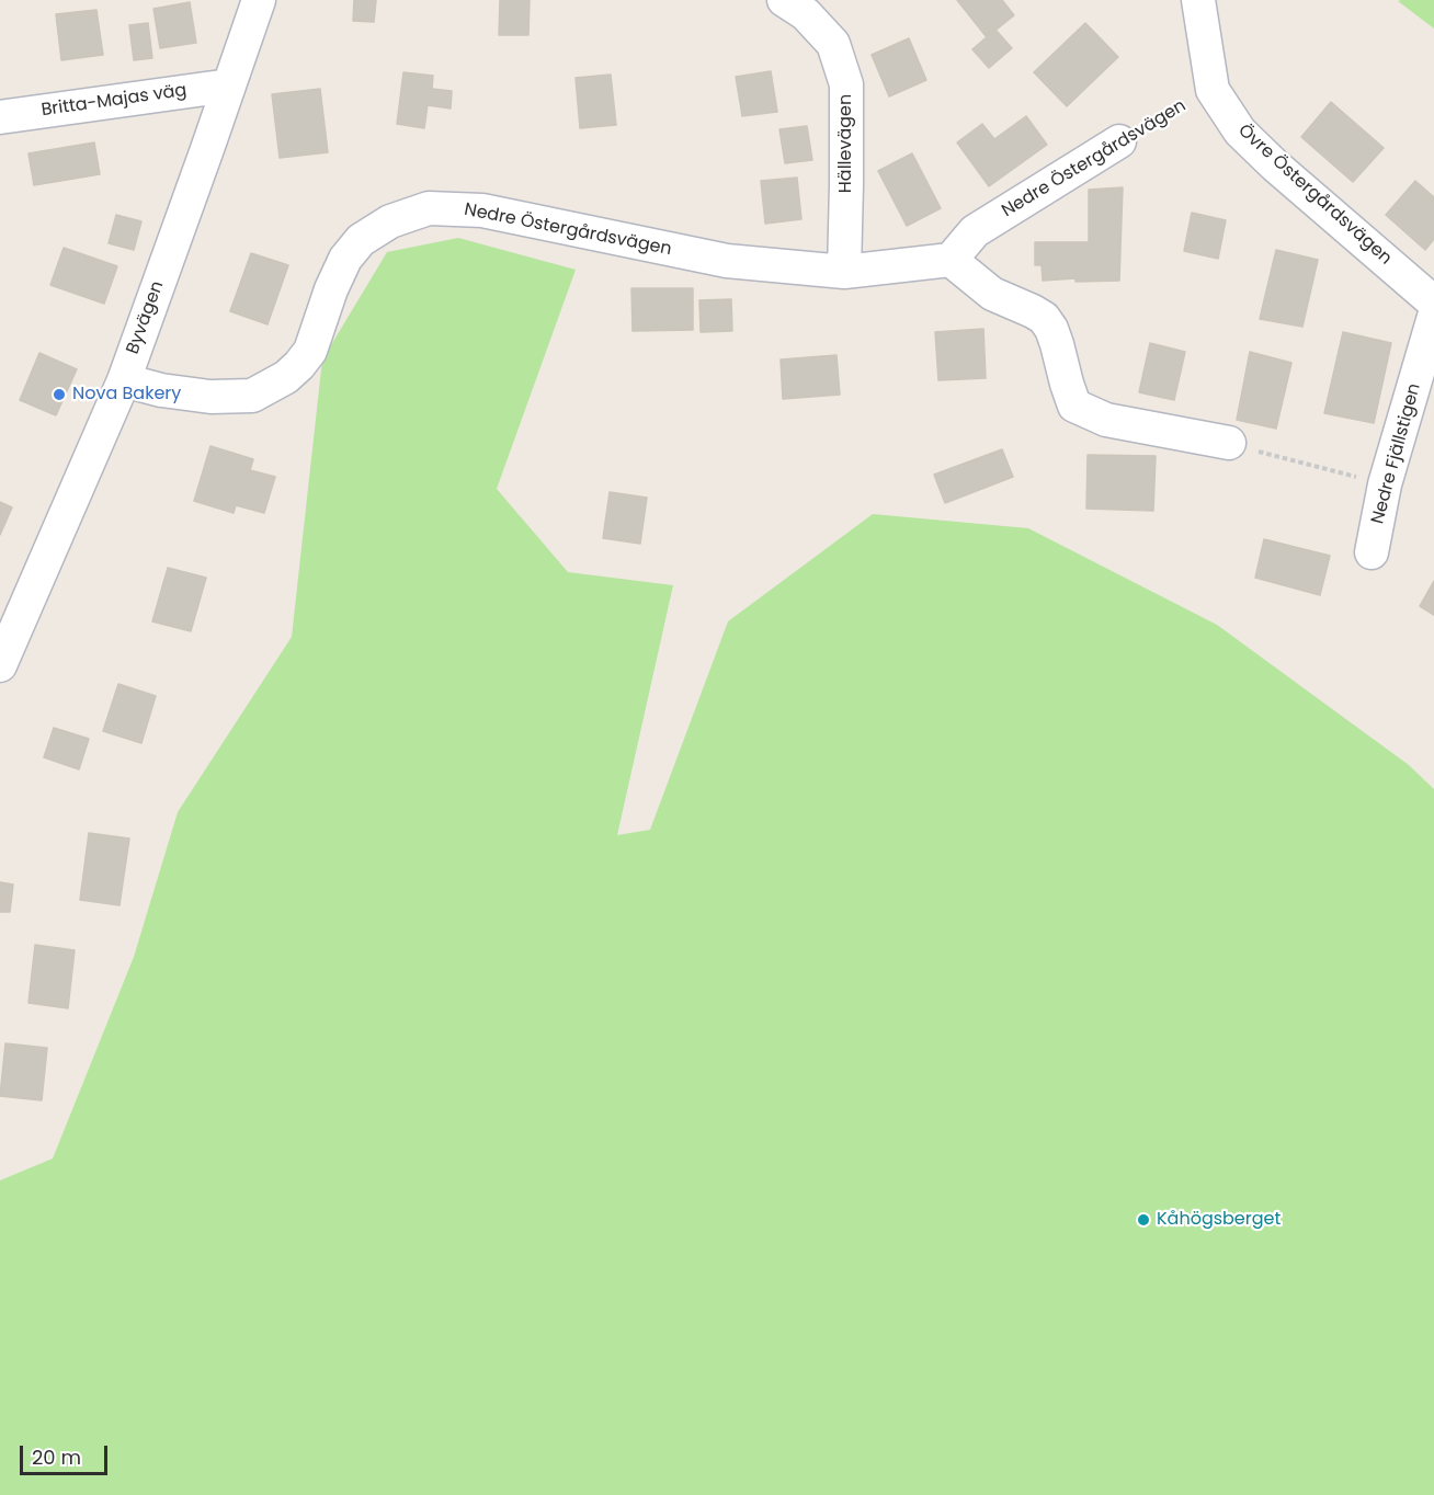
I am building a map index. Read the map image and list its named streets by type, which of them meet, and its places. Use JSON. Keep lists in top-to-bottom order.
{
  "streets": {
    "street": [
      "Britta-Majas väg",
      "Hällevägen",
      "Nedre Östergårdsvägen",
      "Övre Östergårdsvägen",
      "Byvägen",
      "Nedre Fjällstigen"
    ]
  },
  "crossings": [
    ["Britta-Majas väg", "Byvägen"],
    ["Hällevägen", "Nedre Östergårdsvägen"],
    ["Nedre Östergårdsvägen", "Övre Östergårdsvägen"],
    ["Nedre Östergårdsvägen", "Byvägen"]
  ],
  "places": ["Nova Bakery", "Kåhögsberget"],
  "scale_bar": "20 m"
}
